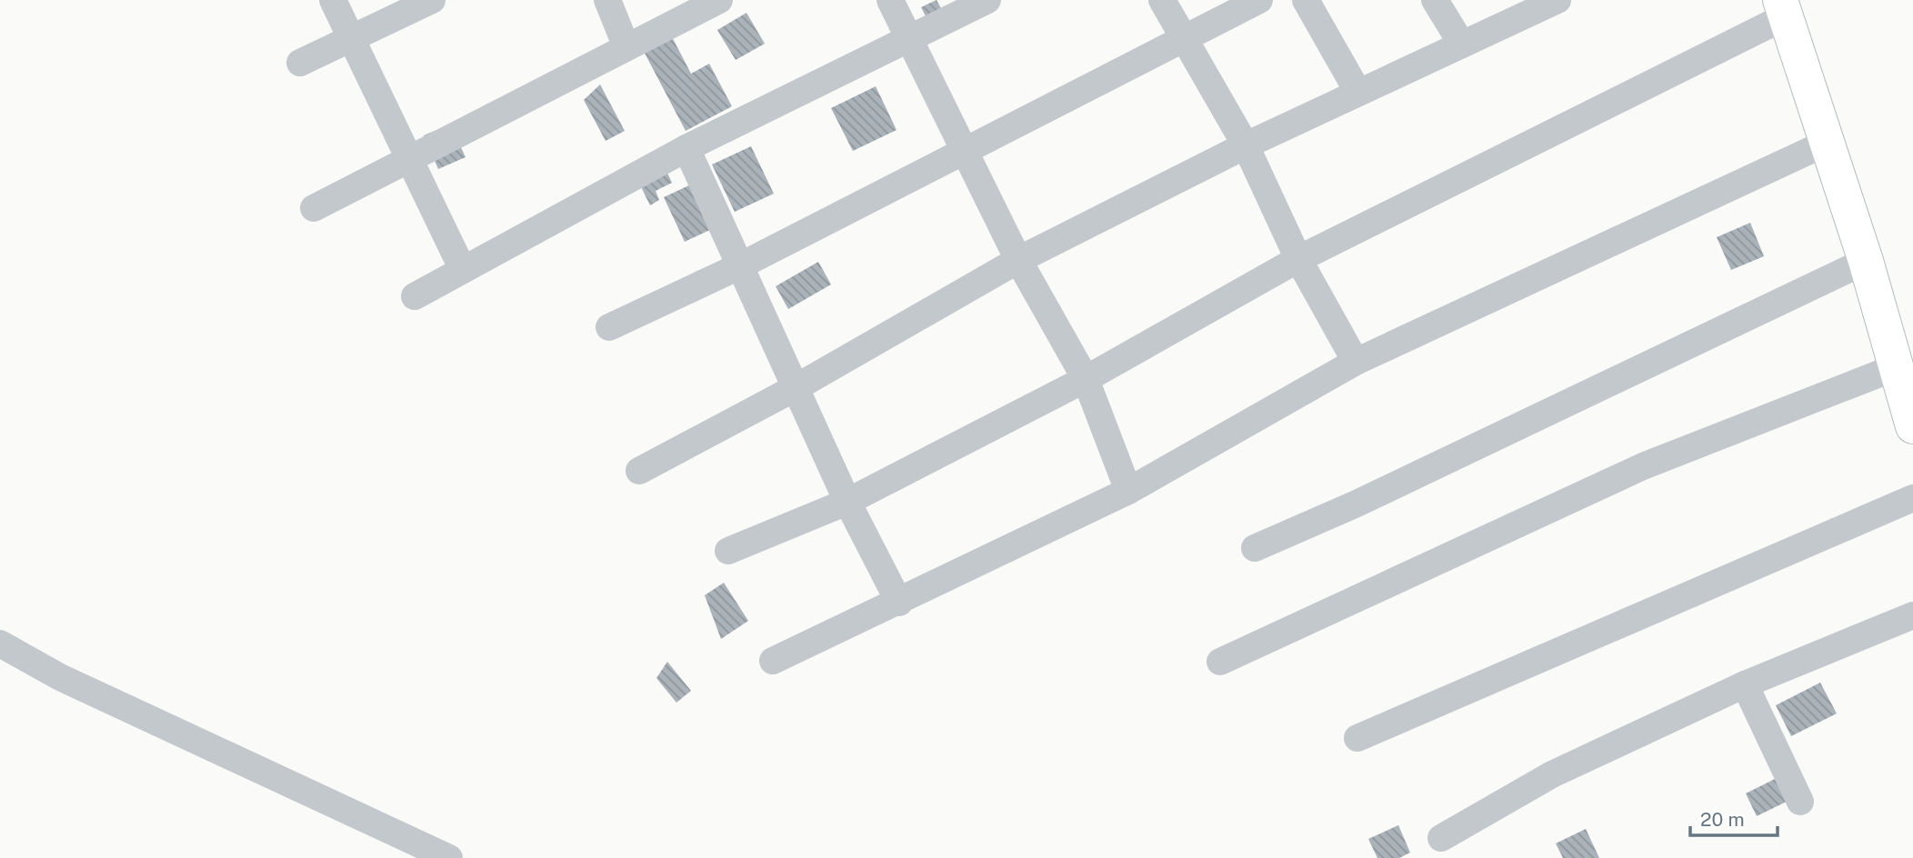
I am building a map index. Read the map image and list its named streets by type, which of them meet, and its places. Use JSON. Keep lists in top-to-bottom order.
{
  "scale_bar": "20 m"
}
